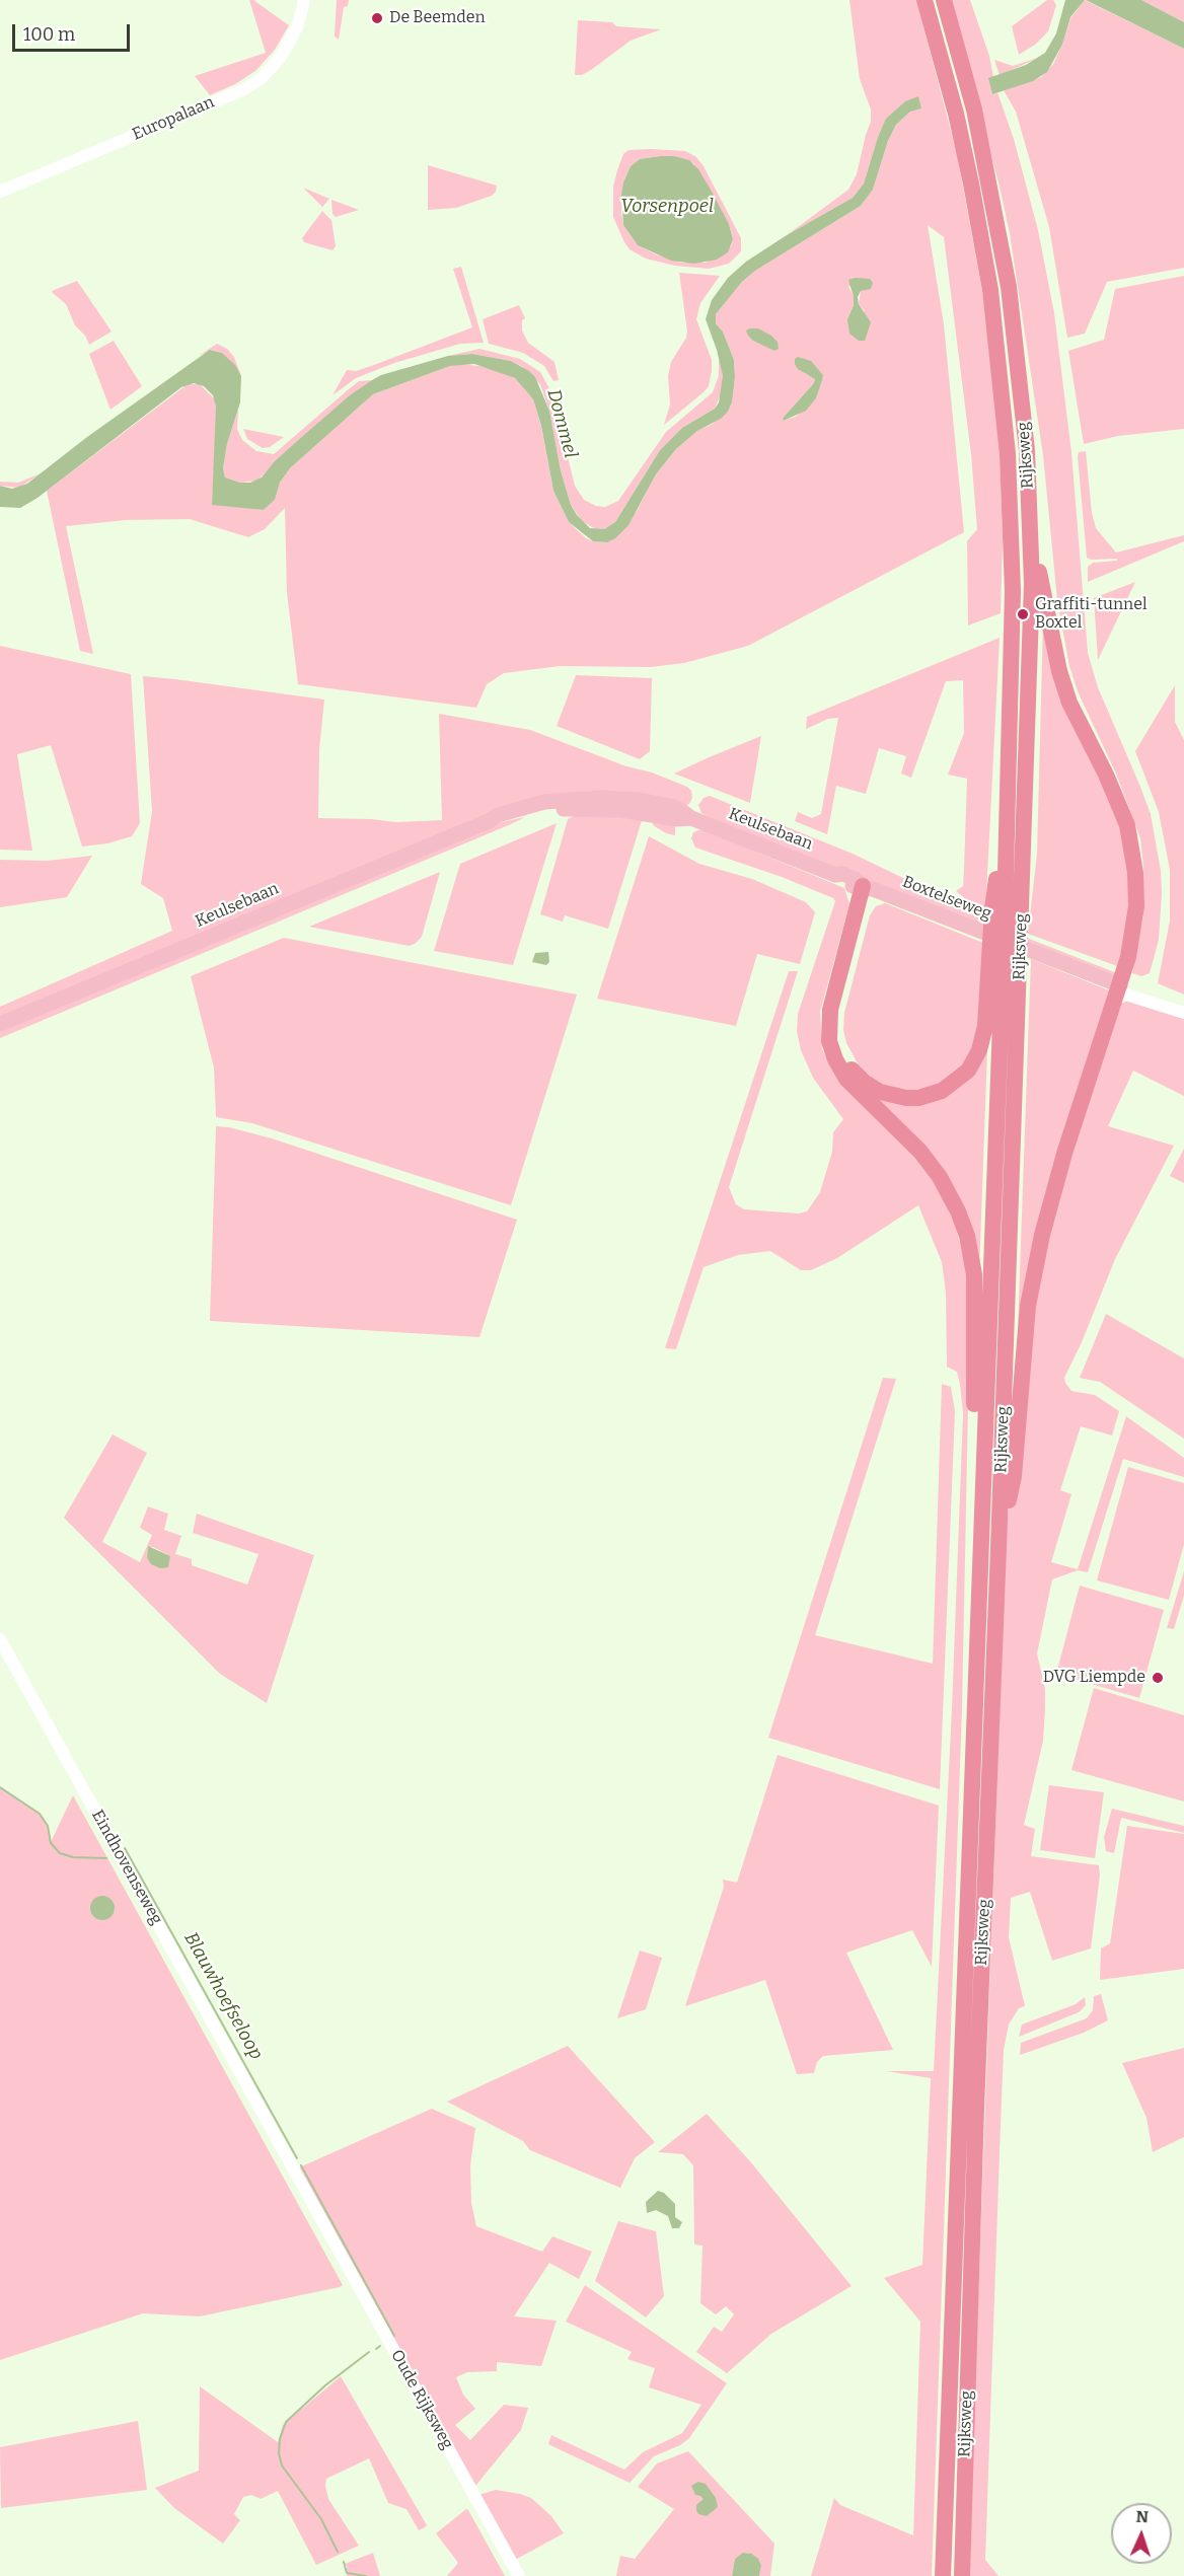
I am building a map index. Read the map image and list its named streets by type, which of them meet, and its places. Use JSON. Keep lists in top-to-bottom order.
{
  "streets": {
    "highway": ["Rijksweg"],
    "main road": ["Keulsebaan", "Boxtelseweg"],
    "street": ["Europalaan", "Eindhovenseweg", "Oude Rijksweg"]
  },
  "crossings": [
    ["Keulsebaan", "Boxtelseweg"],
    ["Eindhovenseweg", "Oude Rijksweg"]
  ],
  "water": ["Vorsenpoel", "Dommel", "Blauwhoefseloop"],
  "places": ["De Beemden", "Graffiti-tunnel Boxtel", "DVG Liempde"],
  "scale_bar": "100 m",
  "north": "top"
}
